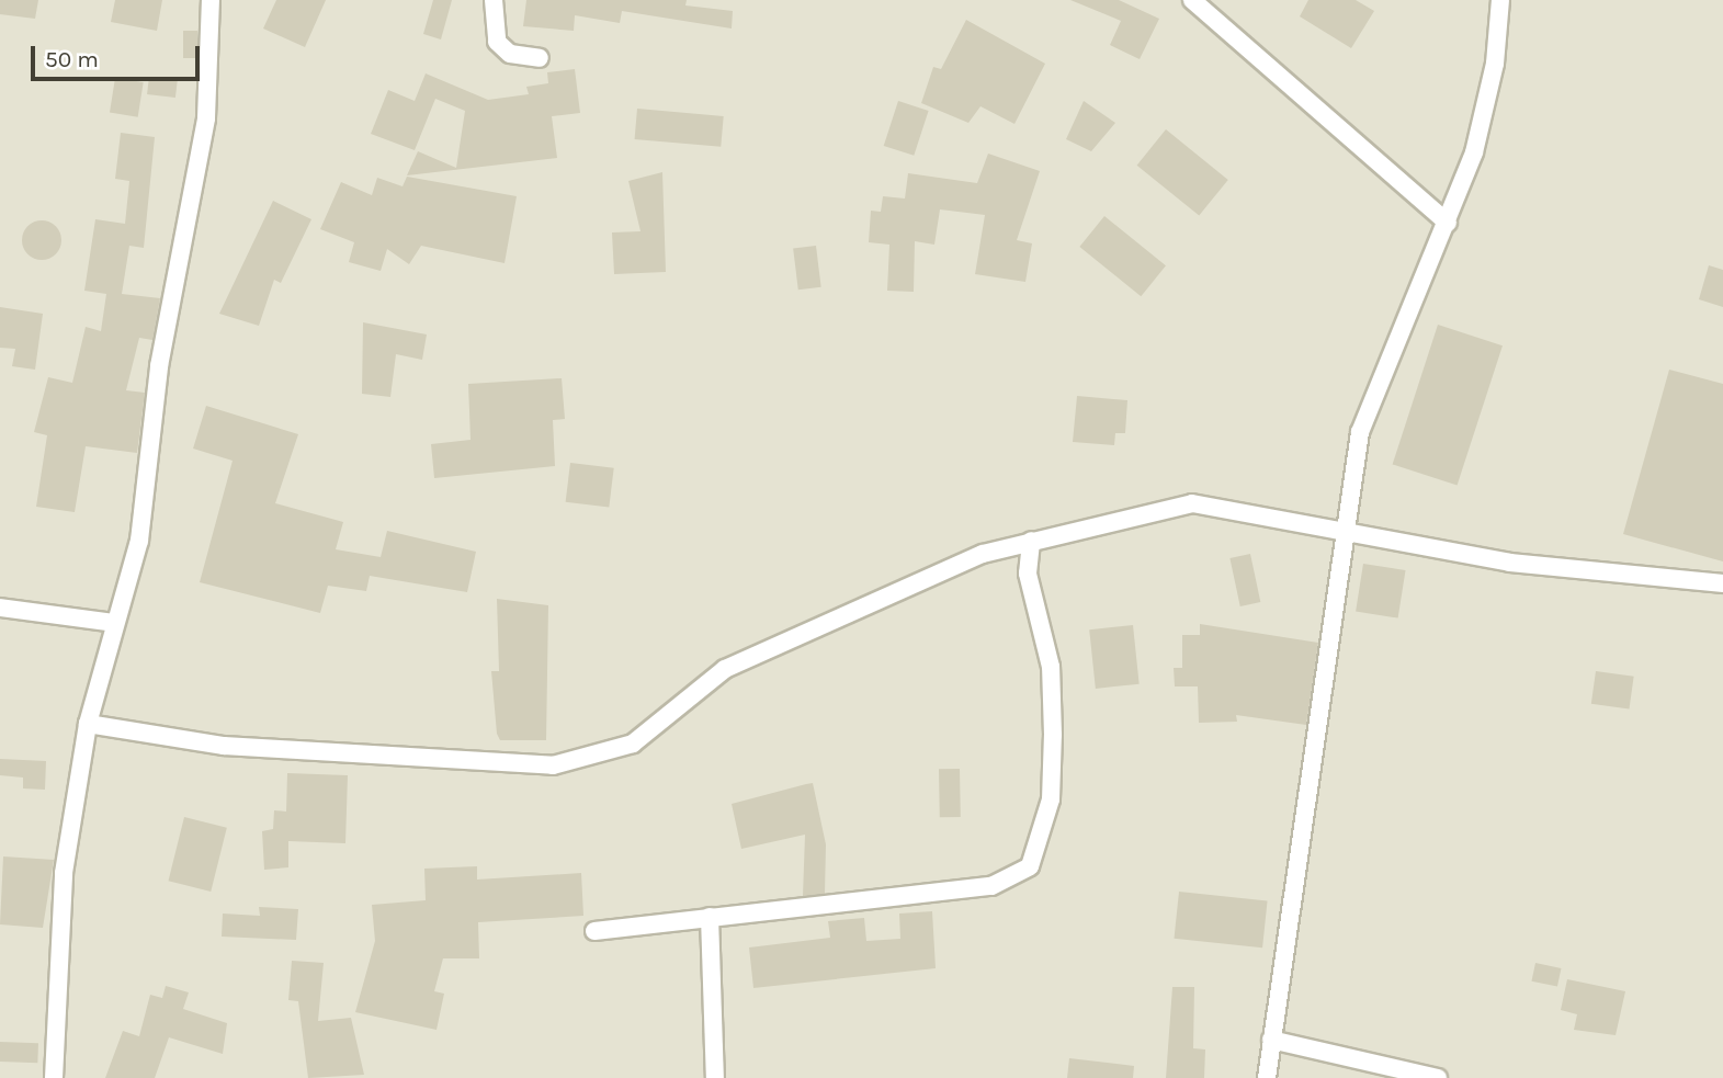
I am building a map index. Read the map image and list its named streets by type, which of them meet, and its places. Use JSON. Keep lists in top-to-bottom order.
{
  "scale_bar": "50 m"
}
